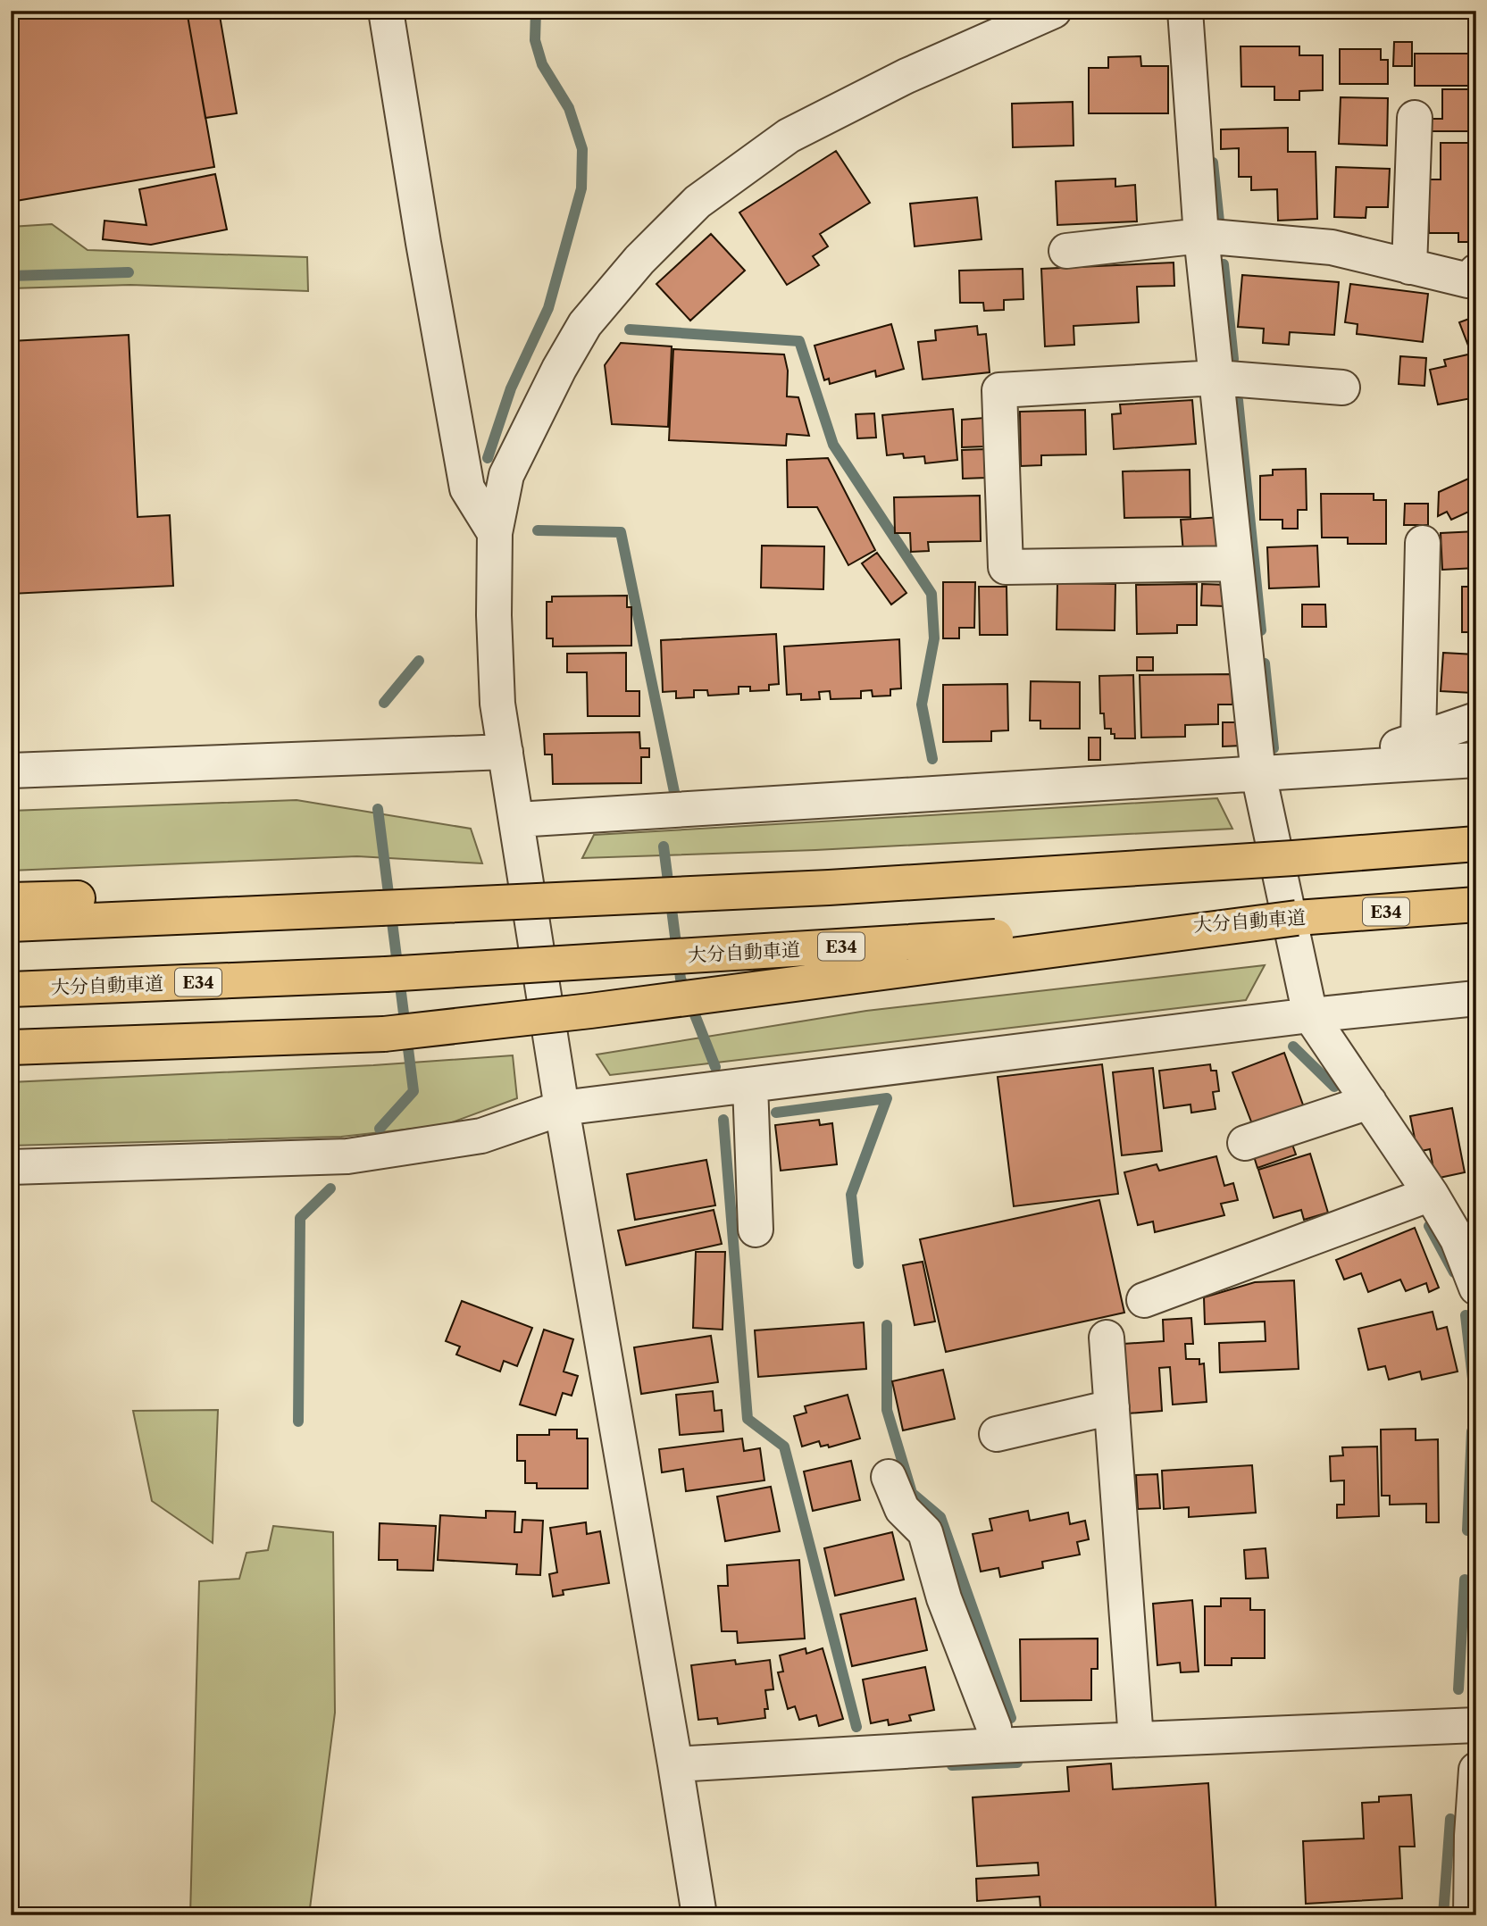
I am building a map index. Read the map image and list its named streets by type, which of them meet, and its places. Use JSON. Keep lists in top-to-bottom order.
{
  "streets": {
    "highway": ["E34", "大分自動車道"]
  }
}
